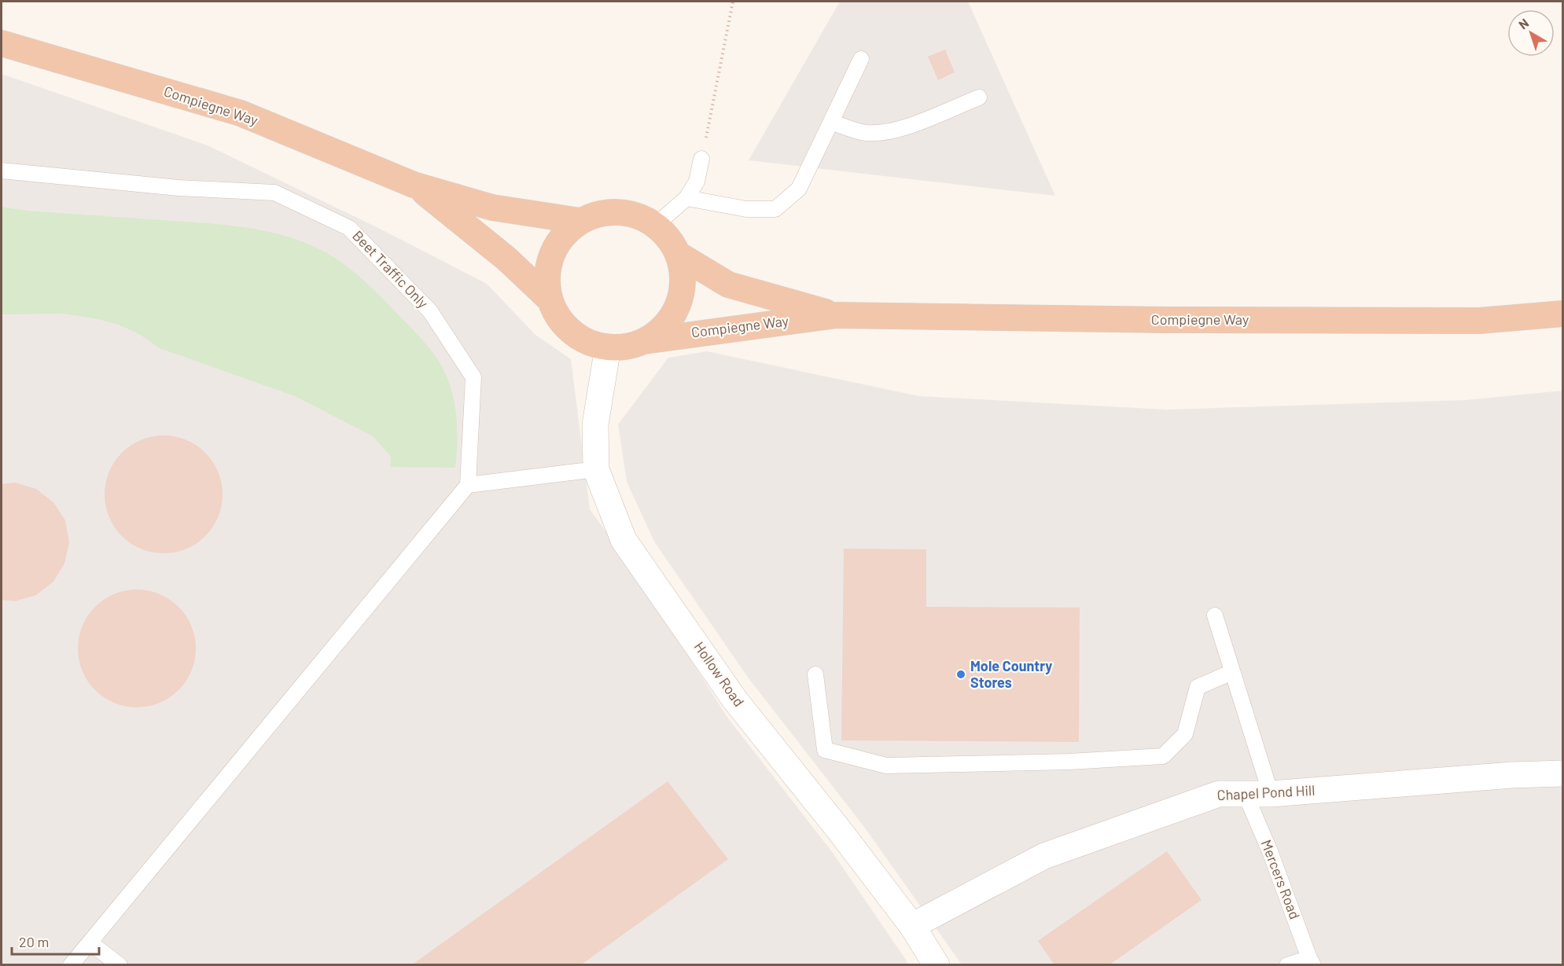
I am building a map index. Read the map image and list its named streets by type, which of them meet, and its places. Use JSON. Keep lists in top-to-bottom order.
{
  "streets": {
    "highway": ["Compiegne Way"],
    "street": ["Hollow Road", "Chapel Pond Hill"],
    "lane": ["Beet Traffic Only", "Mercers Road"]
  },
  "crossings": [
    ["Compiegne Way", "Hollow Road"],
    ["Hollow Road", "Chapel Pond Hill"],
    ["Chapel Pond Hill", "Mercers Road"]
  ],
  "places": ["Mole Country Stores"],
  "scale_bar": "20 m",
  "north": "top left"
}
